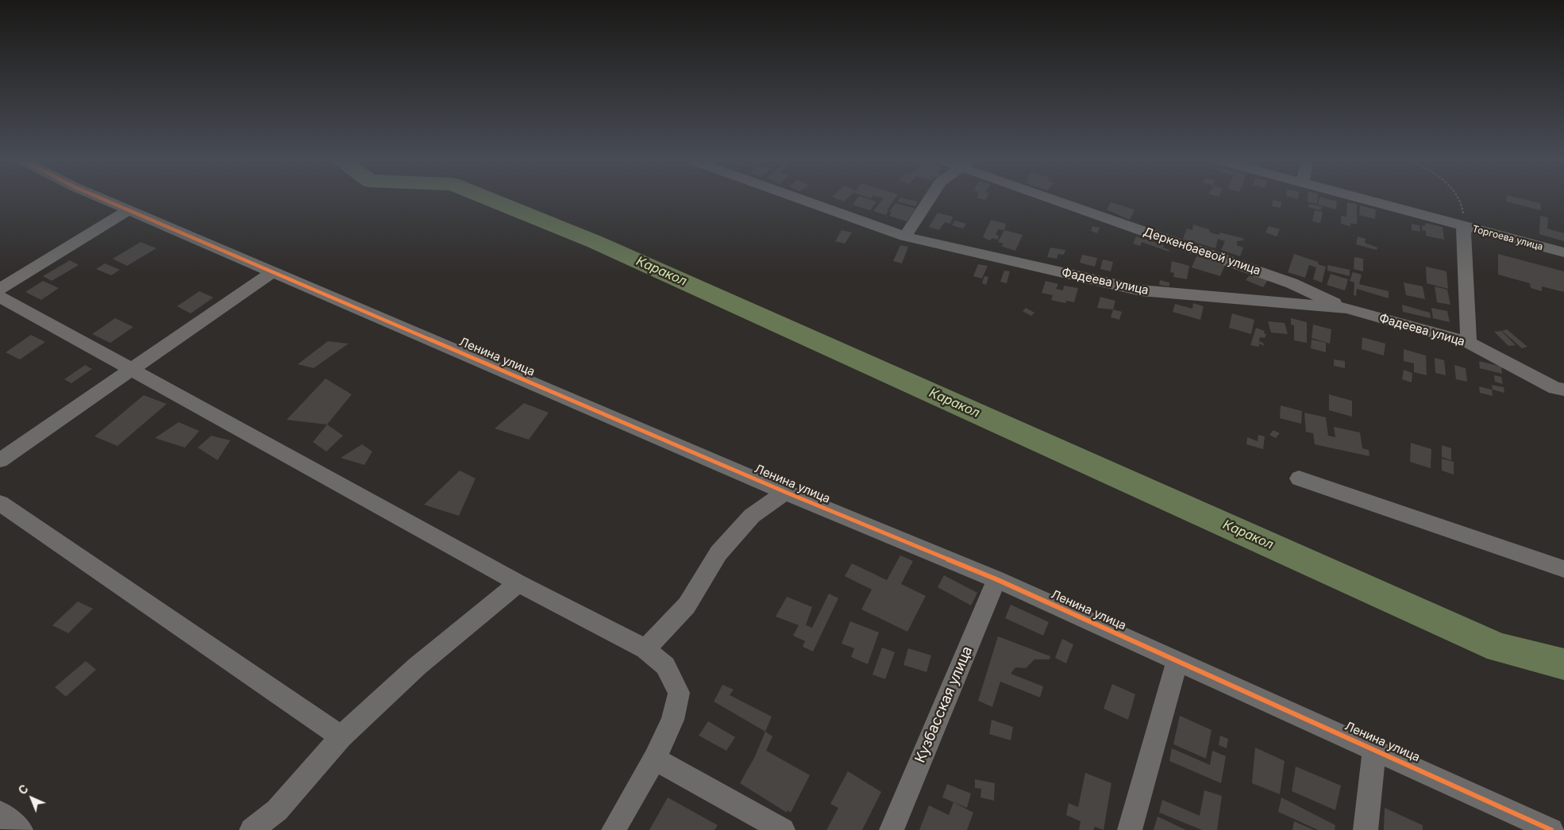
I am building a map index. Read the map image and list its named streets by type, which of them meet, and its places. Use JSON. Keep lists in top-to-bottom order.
{
  "streets": {
    "street": [
      "Торгоева улица",
      "Деркенбаевой улица",
      "Фадеева улица",
      "Ленина улица",
      "Кузбасская улица"
    ]
  },
  "crossings": [
    ["Деркенбаевой улица", "Фадеева улица"],
    ["Ленина улица", "Кузбасская улица"]
  ],
  "water": ["Каракол"],
  "north": "top left"
}
